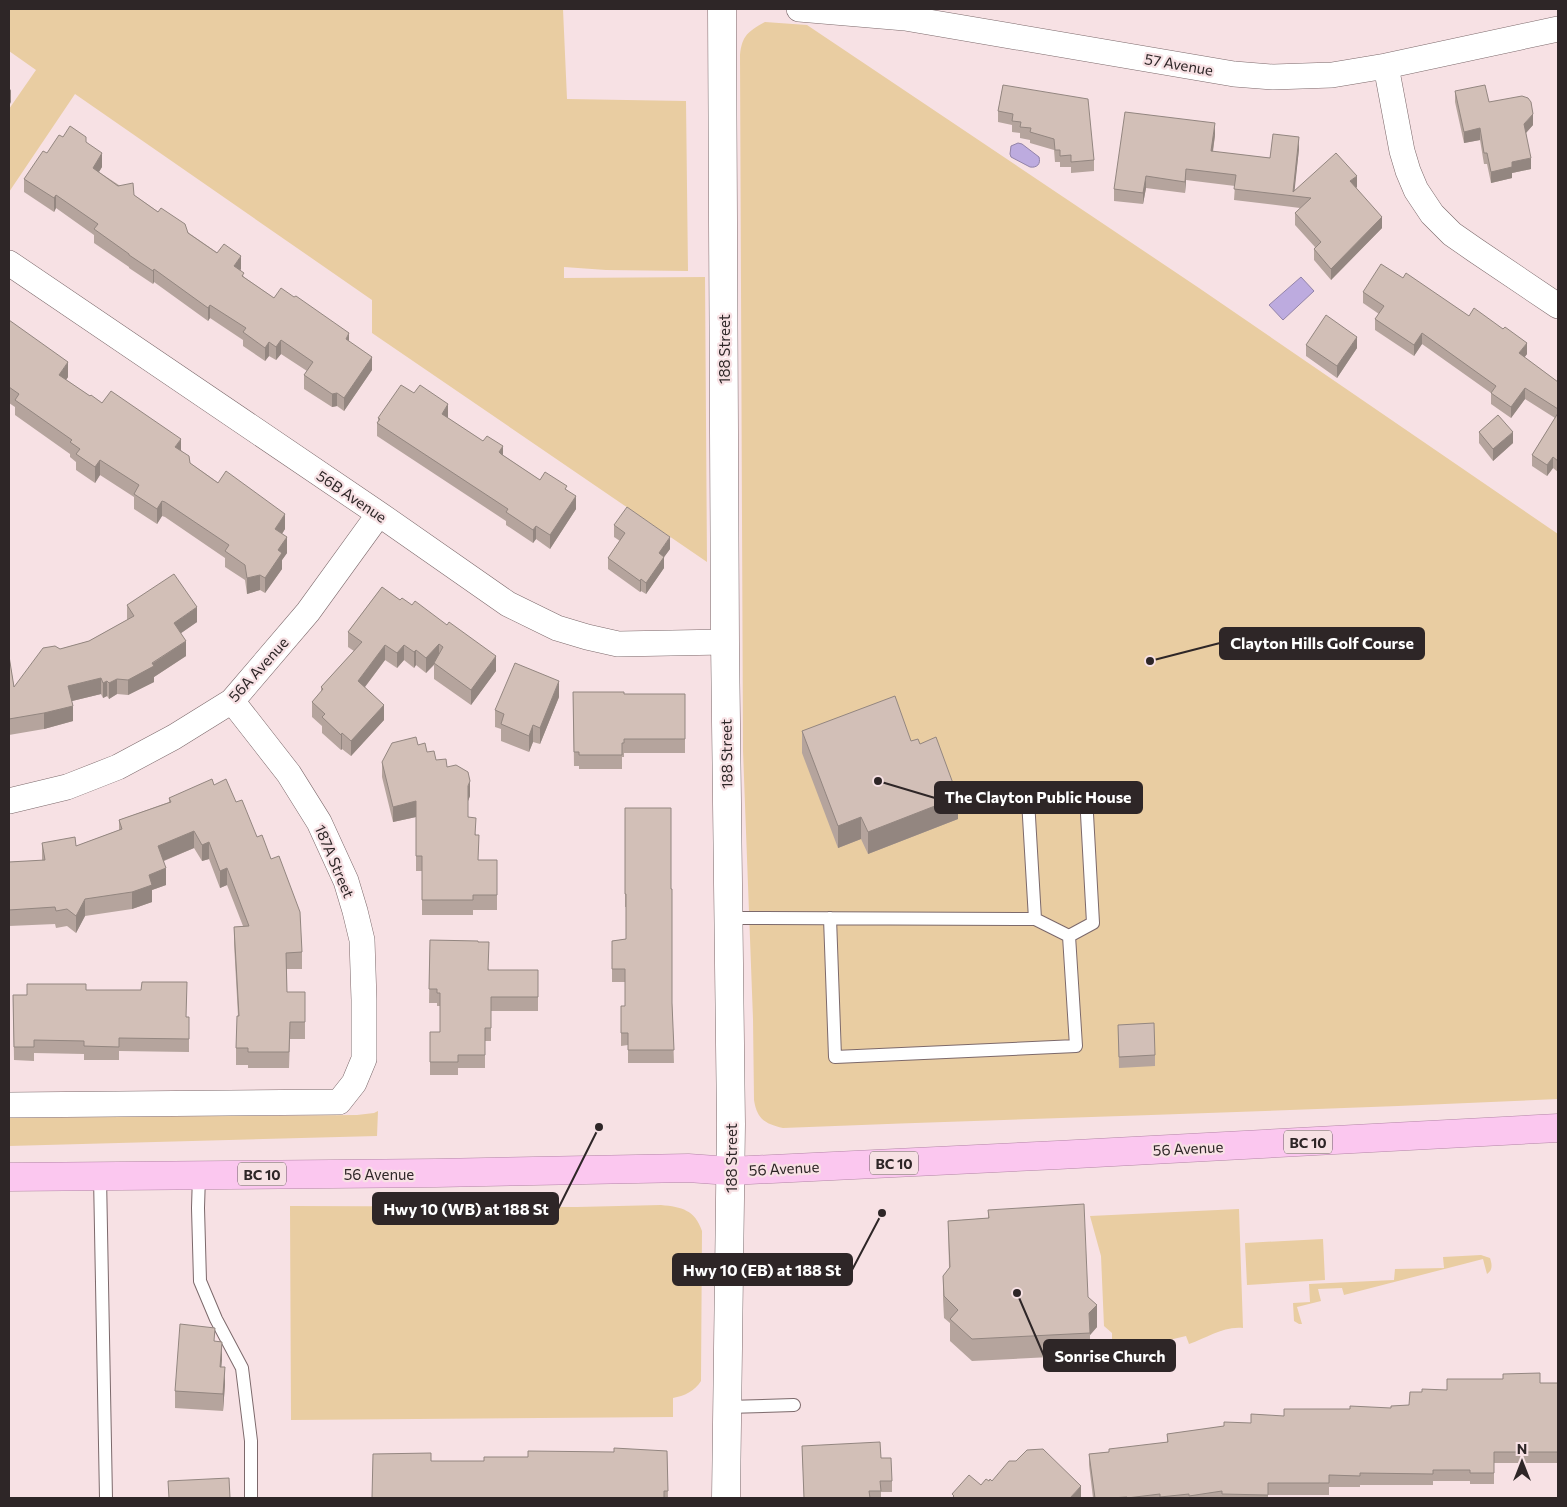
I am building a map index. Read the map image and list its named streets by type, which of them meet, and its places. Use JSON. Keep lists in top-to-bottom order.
{
  "streets": {
    "highway": ["BC 10", "56 Avenue"],
    "street": [
      "57 Avenue",
      "188 Street",
      "56B Avenue",
      "56A Avenue",
      "187A Street"
    ]
  },
  "crossings": [
    ["188 Street", "56B Avenue"],
    ["188 Street", "56 Avenue"],
    ["56B Avenue", "56A Avenue"],
    ["56A Avenue", "187A Street"]
  ],
  "places": [
    "Clayton Hills Golf Course",
    "The Clayton Public House",
    "Hwy 10 (WB) at 188 St",
    "Hwy 10 (EB) at 188 St",
    "Sonrise Church"
  ],
  "north": "top"
}
